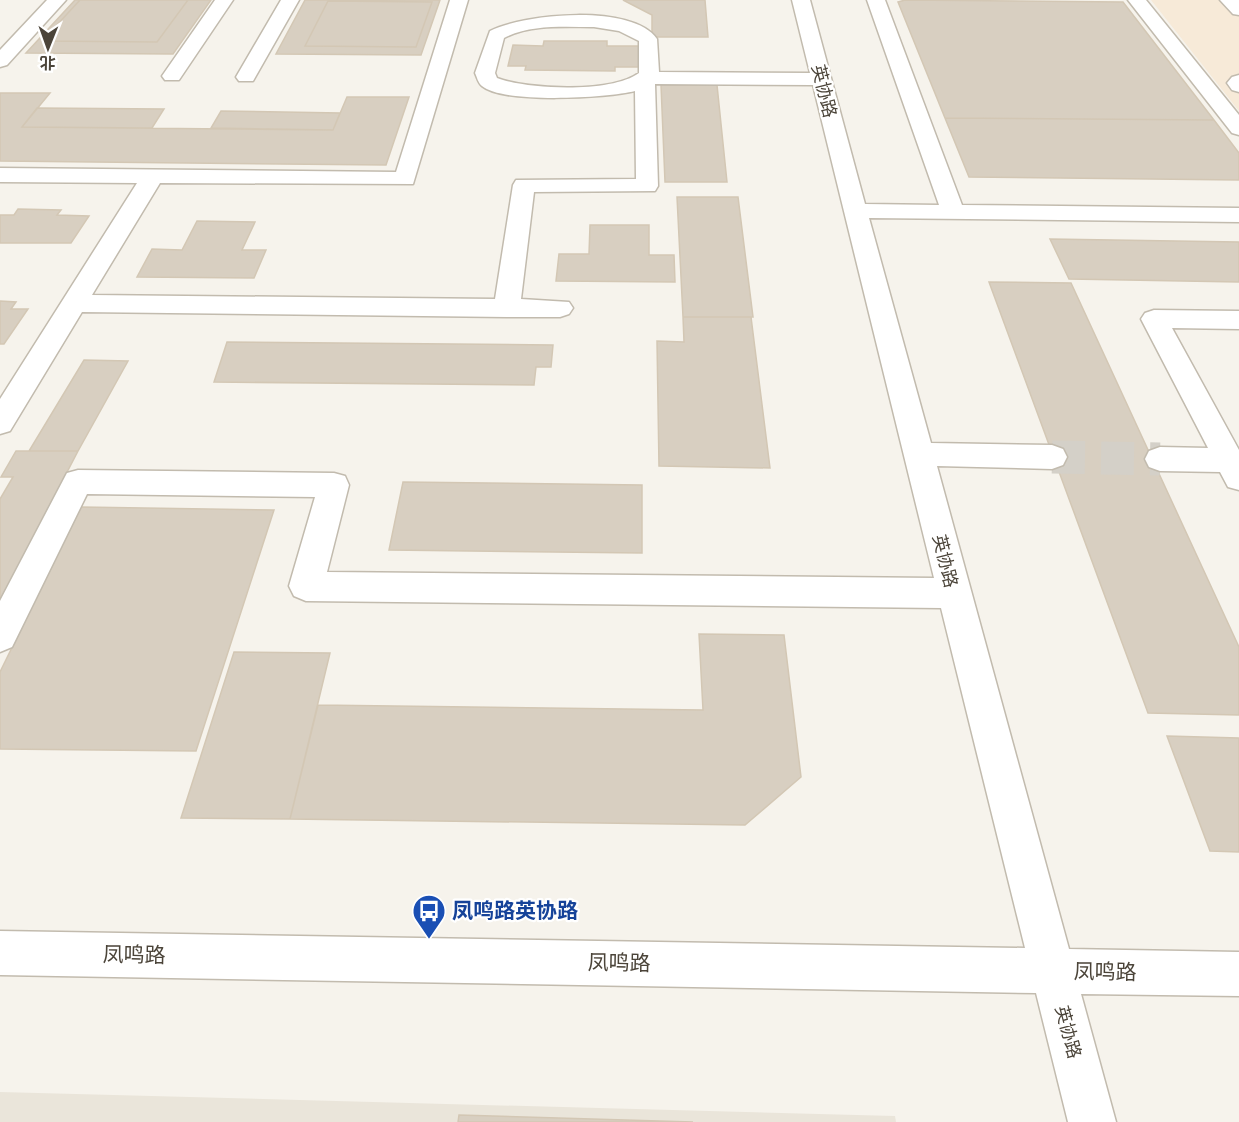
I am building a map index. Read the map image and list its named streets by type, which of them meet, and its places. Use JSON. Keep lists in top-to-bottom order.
{
  "streets": {
    "street": ["英协路", "凤鸣路"]
  },
  "crossings": [
    ["英协路", "凤鸣路"]
  ],
  "places": {
    "bus stop": ["凤鸣路英协路"]
  },
  "north": "bottom"
}
